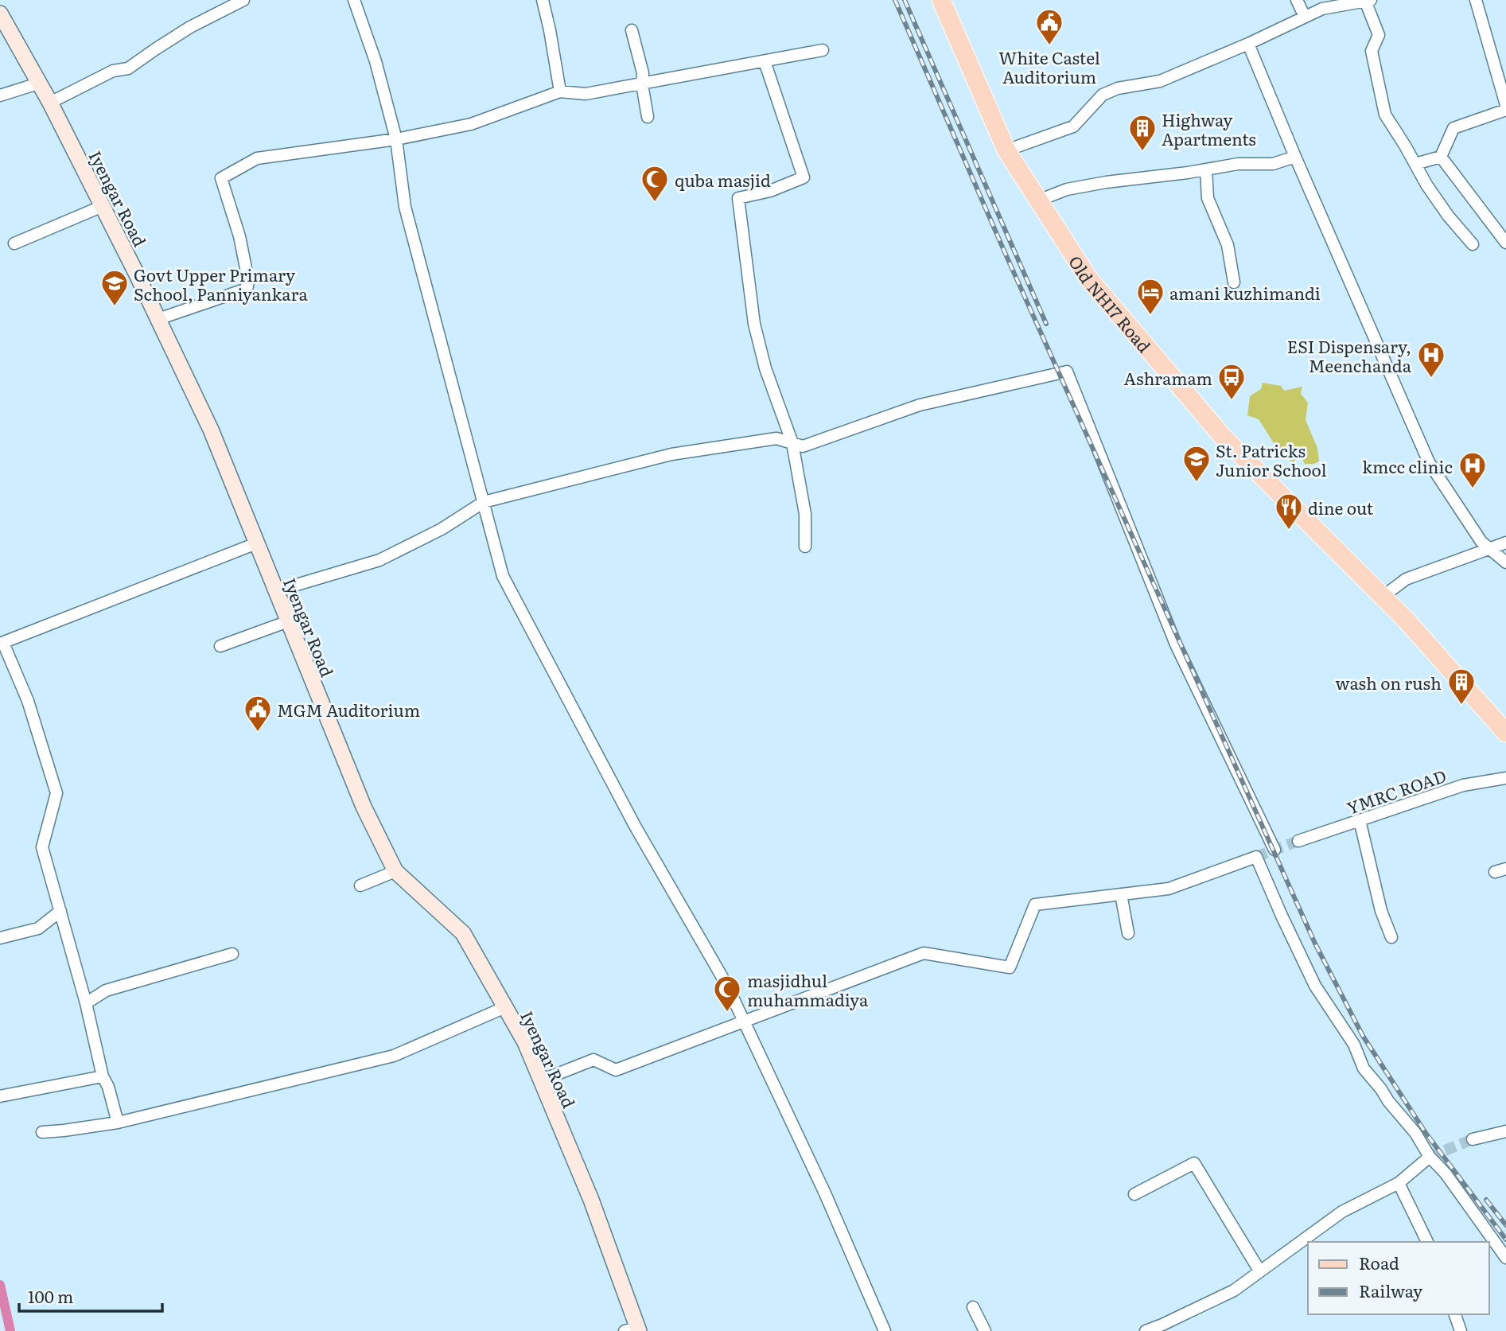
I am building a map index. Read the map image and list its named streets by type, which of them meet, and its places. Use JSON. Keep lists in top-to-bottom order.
{
  "streets": {
    "main road": ["Iyengar Road", "Old NH17 Road"],
    "street": ["YMRC ROAD"]
  },
  "places": {
    "public building": ["White Castel Auditorium", "MGM Auditorium"],
    "building": ["Highway Apartments", "wash on rush"],
    "mosque": ["quba masjid", "masjidhul muhammadiya"],
    "school or university": ["Govt Upper Primary School, Panniyankara", "St. Patricks Junior School"],
    "hotel": ["amani kuzhimandi"],
    "hospital": ["ESI Dispensary, Meenchanda", "kmcc clinic"],
    "bus stop": ["Ashramam"],
    "restaurant": ["dine out"]
  },
  "legend": ["Road", "Railway"],
  "scale_bar": "100 m"
}
